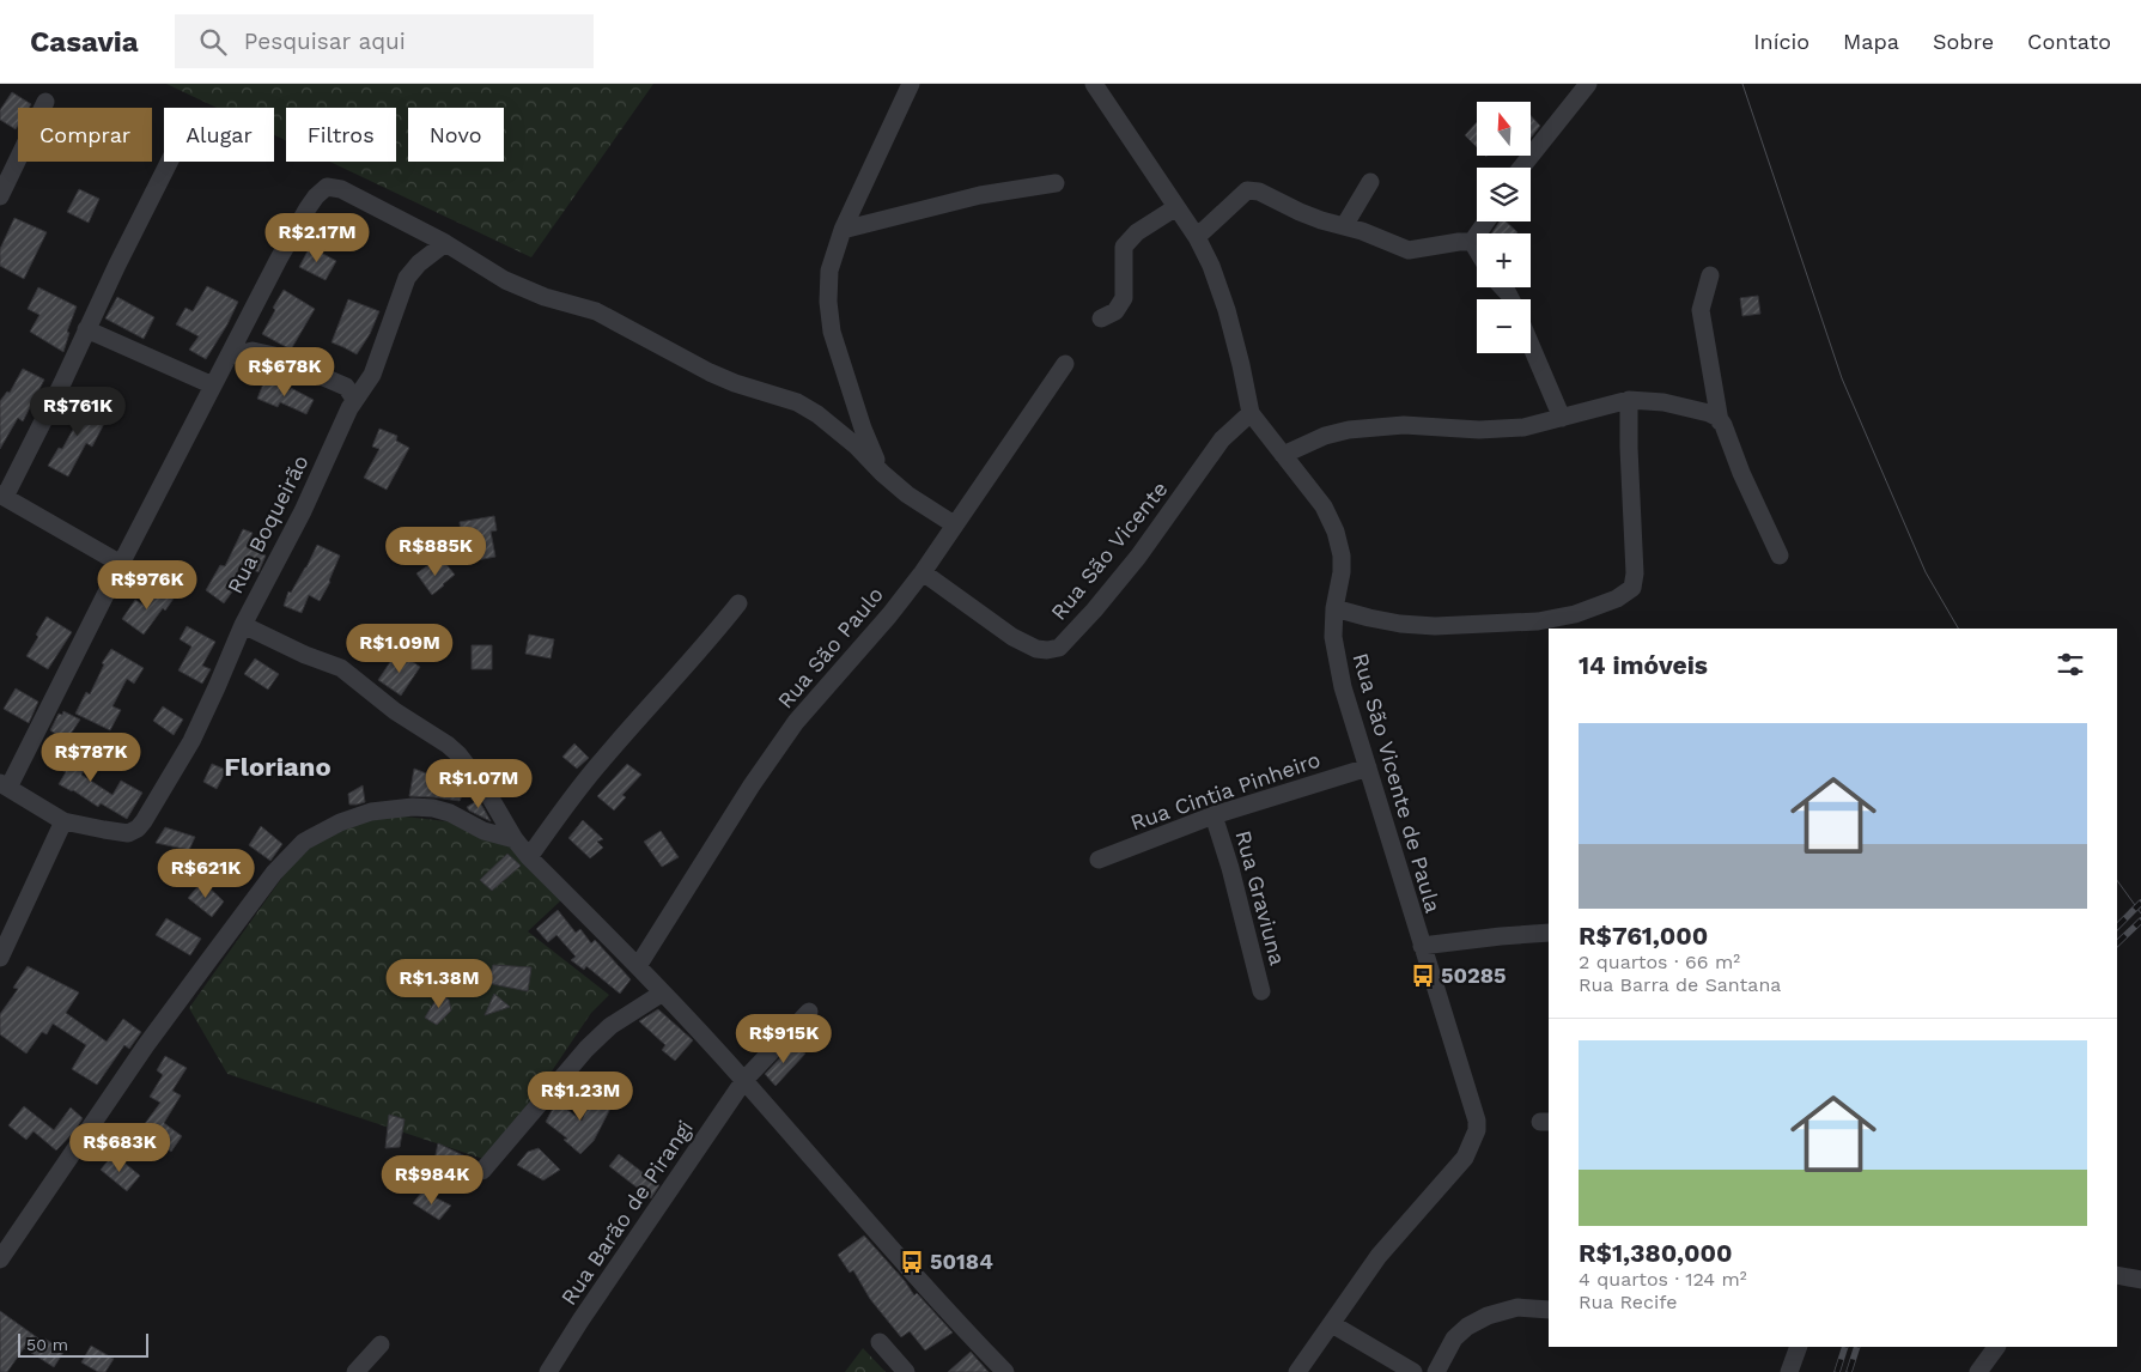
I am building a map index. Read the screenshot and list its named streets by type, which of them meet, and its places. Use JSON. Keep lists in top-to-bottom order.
{
  "streets": {
    "street": [
      "Rua Boqueirão",
      "Rua São Vicente",
      "Rua São Paulo",
      "Rua São Vicente de Paula",
      "Rua Cintia Pinheiro",
      "Rua Graviuna",
      "Rua Barão de Pirangi"
    ]
  },
  "crossings": [
    ["Rua São Vicente", "Rua São Paulo"],
    ["Rua São Vicente", "Rua São Vicente de Paula"],
    ["Rua São Vicente de Paula", "Rua Cintia Pinheiro"],
    ["Rua Cintia Pinheiro", "Rua Graviuna"]
  ],
  "districts": ["Floriano"],
  "places": {
    "bus stop": ["50285", "50184"]
  },
  "scale_bar": "50 m",
  "north": "top",
  "page": {
    "header": "Casavia",
    "search": "Pesquisar aqui",
    "nav": [
      "Início",
      "Mapa",
      "Sobre",
      "Contato"
    ],
    "map_buttons": ["+", "−"],
    "chip": [
      "Comprar",
      "Alugar",
      "Filtros",
      "Novo"
    ],
    "price": [
      "R$2.17M",
      "R$678K",
      "R$761K",
      "R$885K",
      "R$976K",
      "R$1.09M",
      "R$787K",
      "R$1.07M",
      "R$621K",
      "R$1.38M",
      "R$915K",
      "R$1.23M",
      "R$683K",
      "R$984K"
    ],
    "heading": "14 imóveis",
    "list": [
      {
        "name": "R$761,000",
        "note": "2 quartos · 66 m² · Rua Barra de Santana"
      },
      {
        "name": "R$1,380,000",
        "note": "4 quartos · 124 m² · Rua Recife"
      }
    ],
    "scale": "50 m"
  }
}
